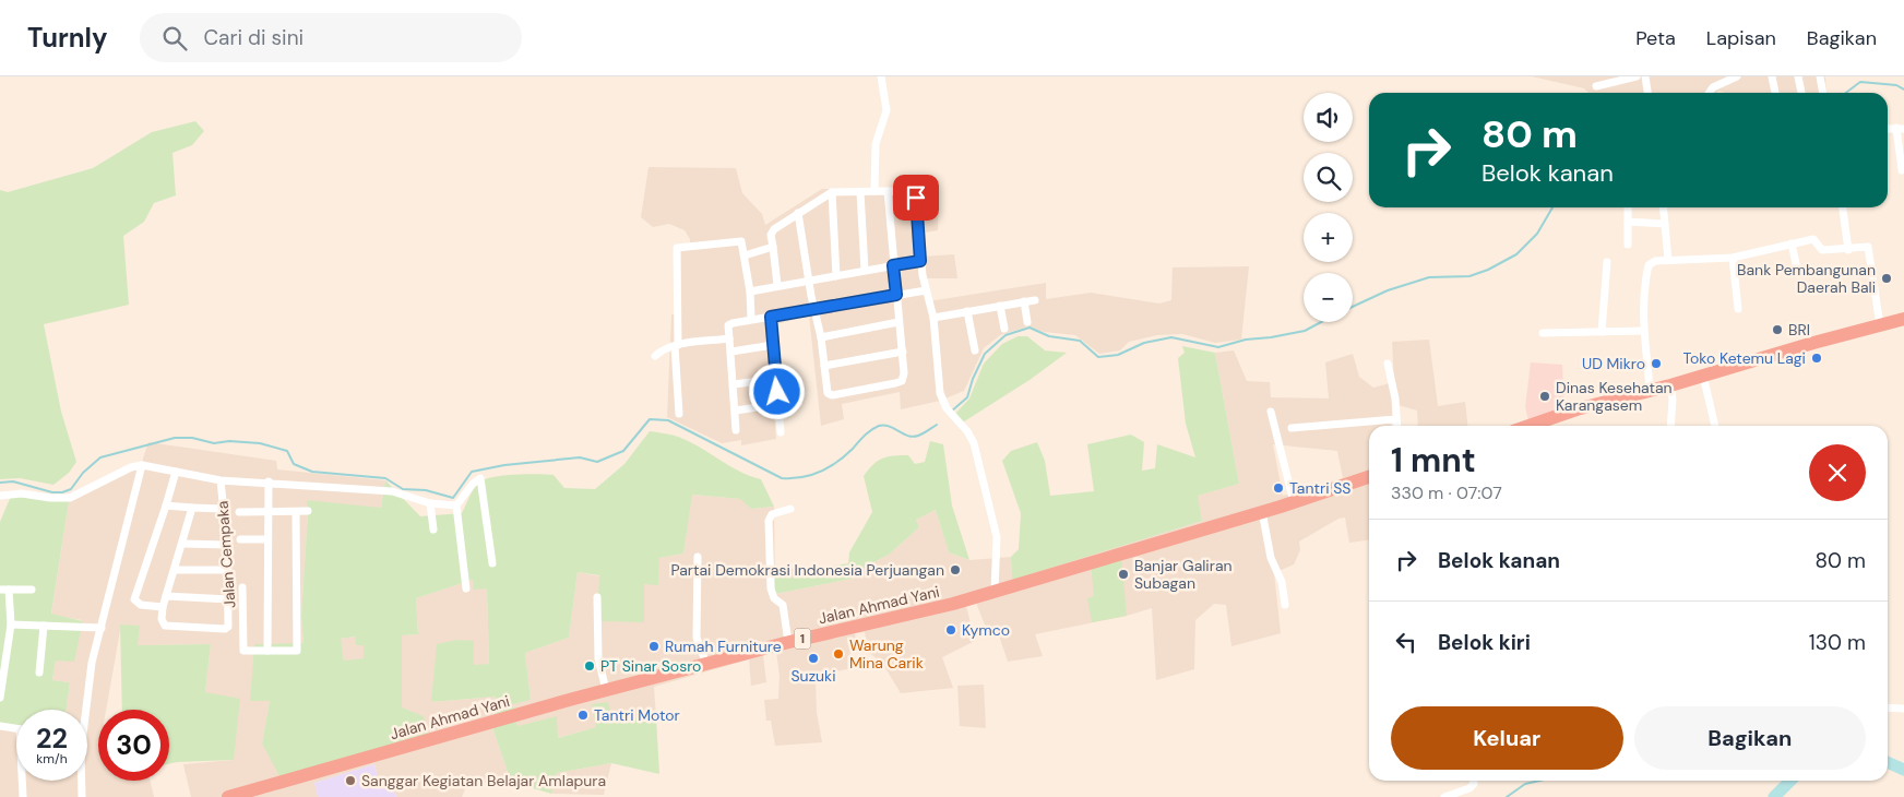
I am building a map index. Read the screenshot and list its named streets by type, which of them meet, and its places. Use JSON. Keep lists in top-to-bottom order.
{
  "streets": {
    "highway": ["Jalan Ahmad Yani", "1"],
    "street": ["Jalan Cempaka"]
  },
  "places": [
    "Bank Pembangunan Daerah Bali",
    "BRI",
    "Toko Ketemu Lagi",
    "UD Mikro",
    "Dinas Kesehatan Karangasem",
    "Tantri SS",
    "Partai Demokrasi Indonesia Perjuangan",
    "Banjar Galiran Subagan",
    "Kymco",
    "Rumah Furniture",
    "Warung Mina Carik",
    "Suzuki",
    "PT Sinar Sosro",
    "Tantri Motor",
    "Sanggar Kegiatan Belajar Amlapura"
  ],
  "page": {
    "header": "Turnly",
    "search": "Cari di sini",
    "nav": ["Peta", "Lapisan", "Bagikan"],
    "map_buttons": ["+", "−"],
    "turn": ["80 m", "Belok kanan"],
    "heading": ["1 mnt", "330 m · 07:07"],
    "list": [
      {
        "name": "Belok kanan",
        "value": "80 m"
      },
      {
        "name": "Belok kiri",
        "value": "130 m"
      }
    ],
    "buttons": ["Keluar", "Bagikan"],
    "speed": "22 km/h",
    "limit": "30"
  }
}
